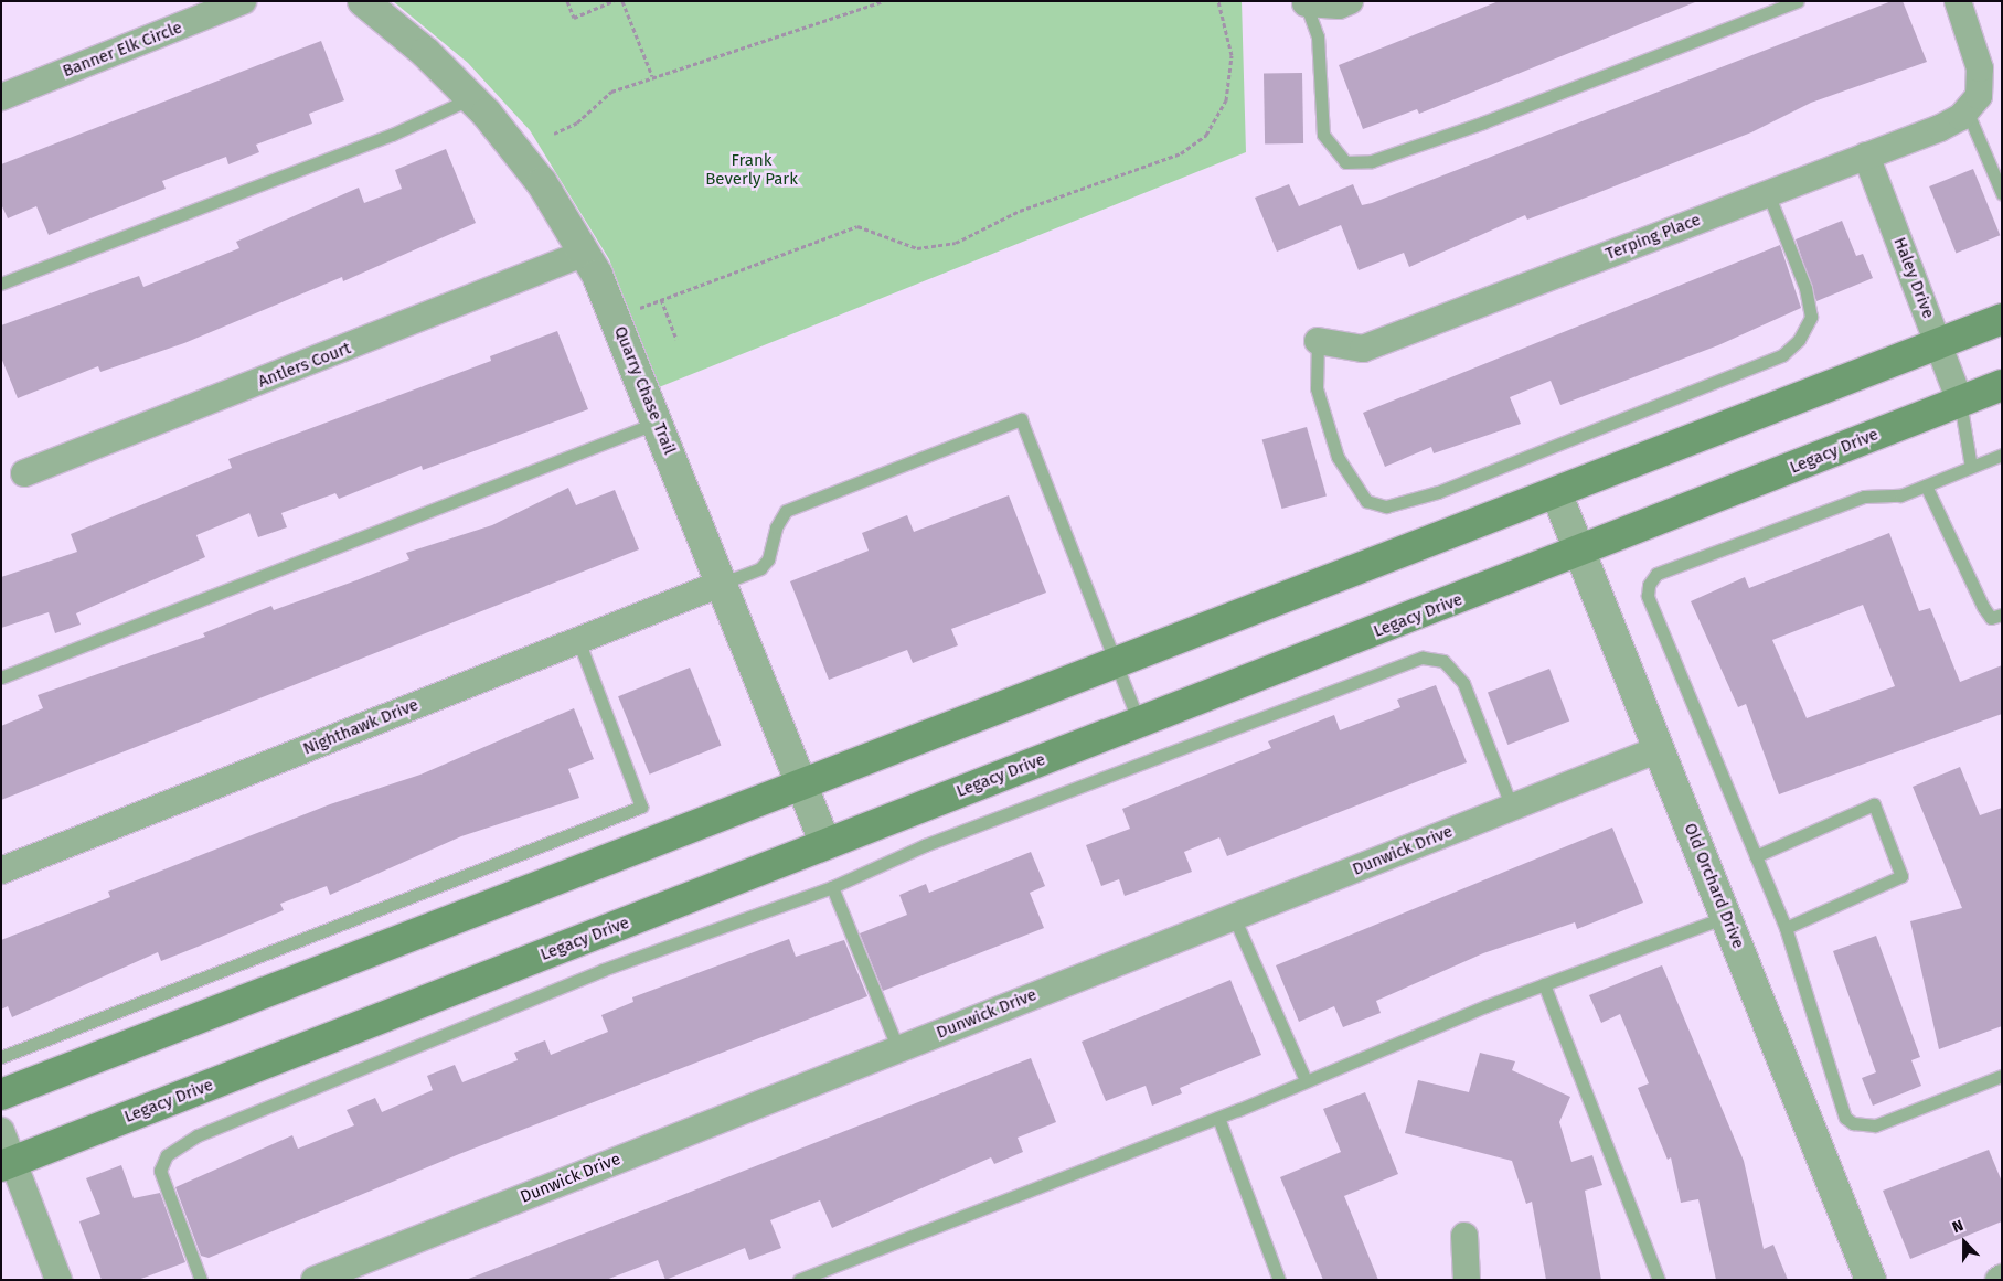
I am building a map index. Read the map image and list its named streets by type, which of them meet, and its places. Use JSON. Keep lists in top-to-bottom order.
{
  "streets": {
    "main road": ["Legacy Drive"],
    "street": [
      "Banner Elk Circle",
      "Terping Place",
      "Haley Drive",
      "Antlers Court",
      "Quarry Chase Trail",
      "Nighthawk Drive",
      "Dunwick Drive",
      "Old Orchard Drive"
    ]
  },
  "crossings": [
    ["Terping Place", "Haley Drive"],
    ["Haley Drive", "Legacy Drive"],
    ["Antlers Court", "Quarry Chase Trail"],
    ["Quarry Chase Trail", "Legacy Drive"],
    ["Quarry Chase Trail", "Nighthawk Drive"],
    ["Legacy Drive", "Old Orchard Drive"],
    ["Dunwick Drive", "Old Orchard Drive"]
  ],
  "parks": ["Frank Beverly Park"],
  "north": "top"
}
